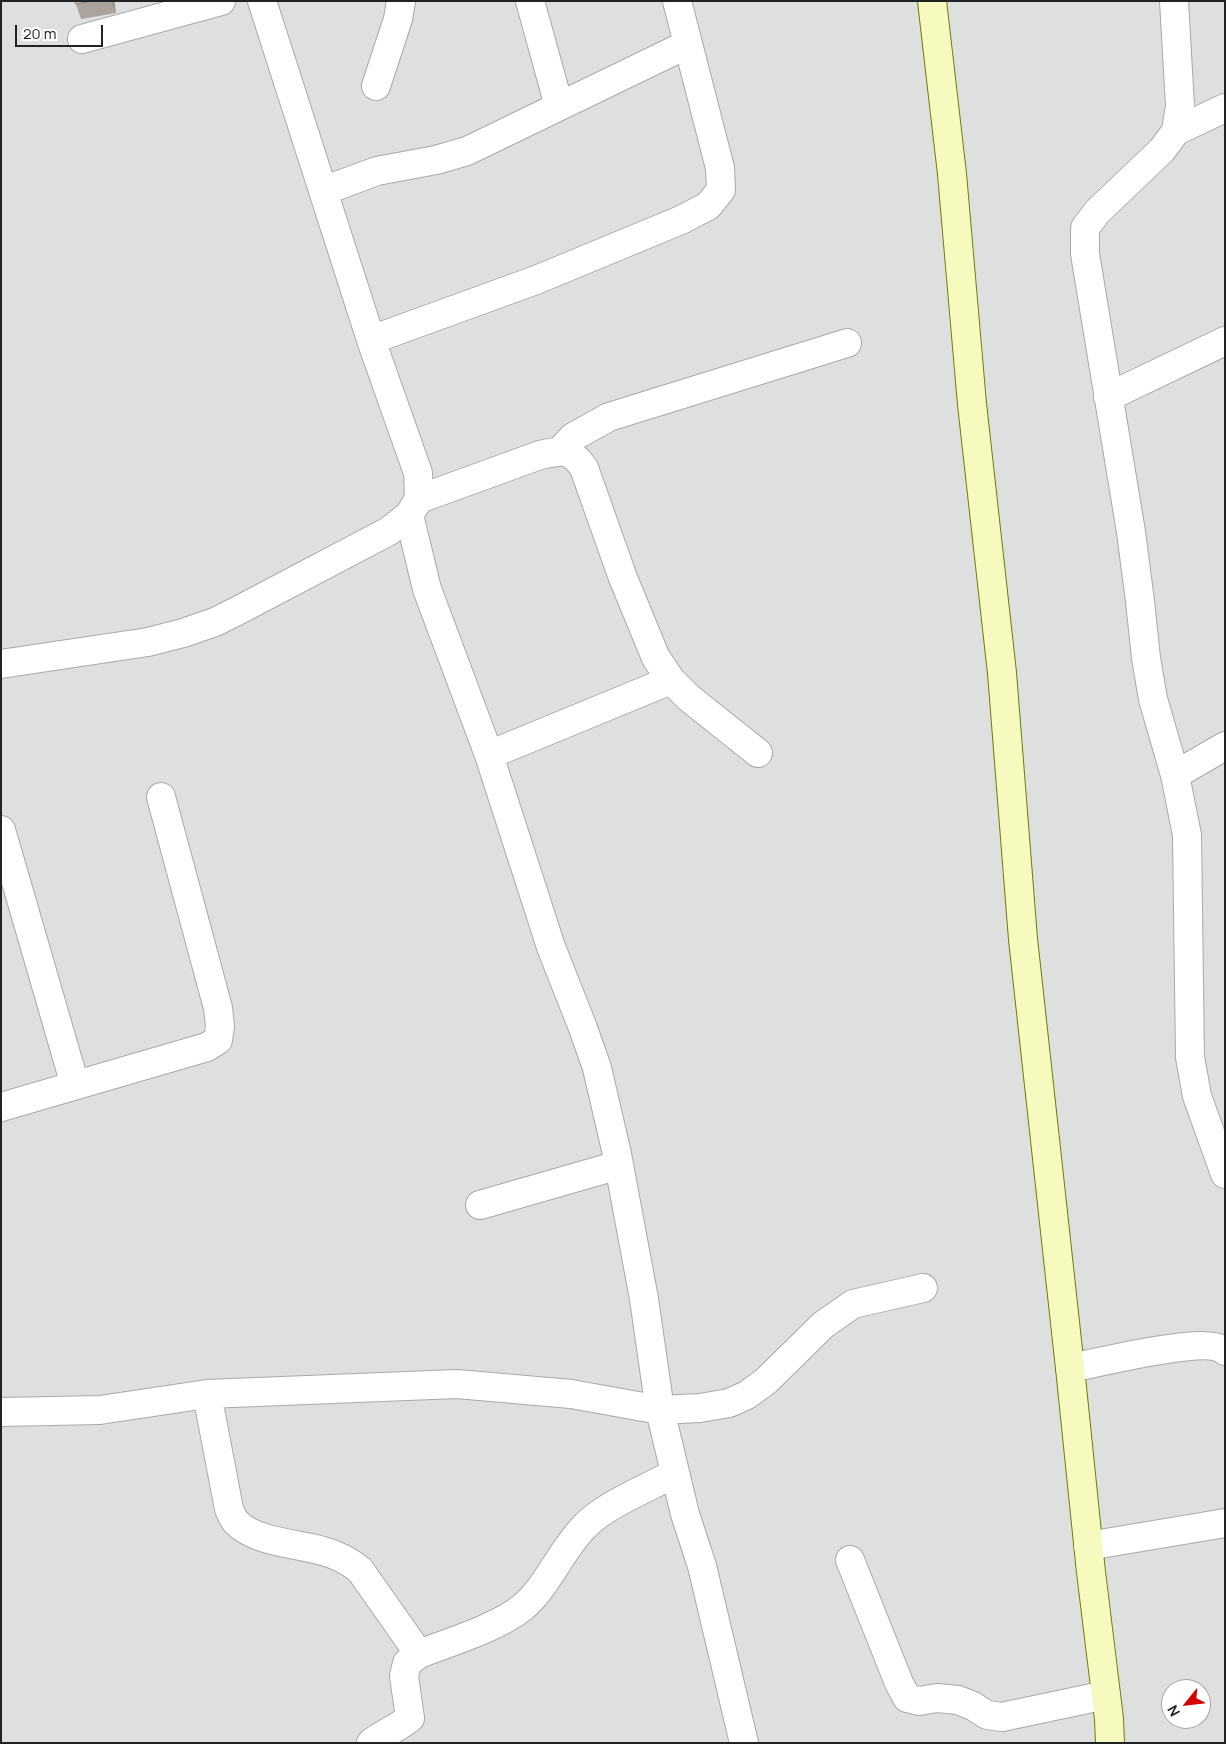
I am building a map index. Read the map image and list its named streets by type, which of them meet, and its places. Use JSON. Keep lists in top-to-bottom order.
{
  "scale_bar": "20 m",
  "north": "bottom left"
}
